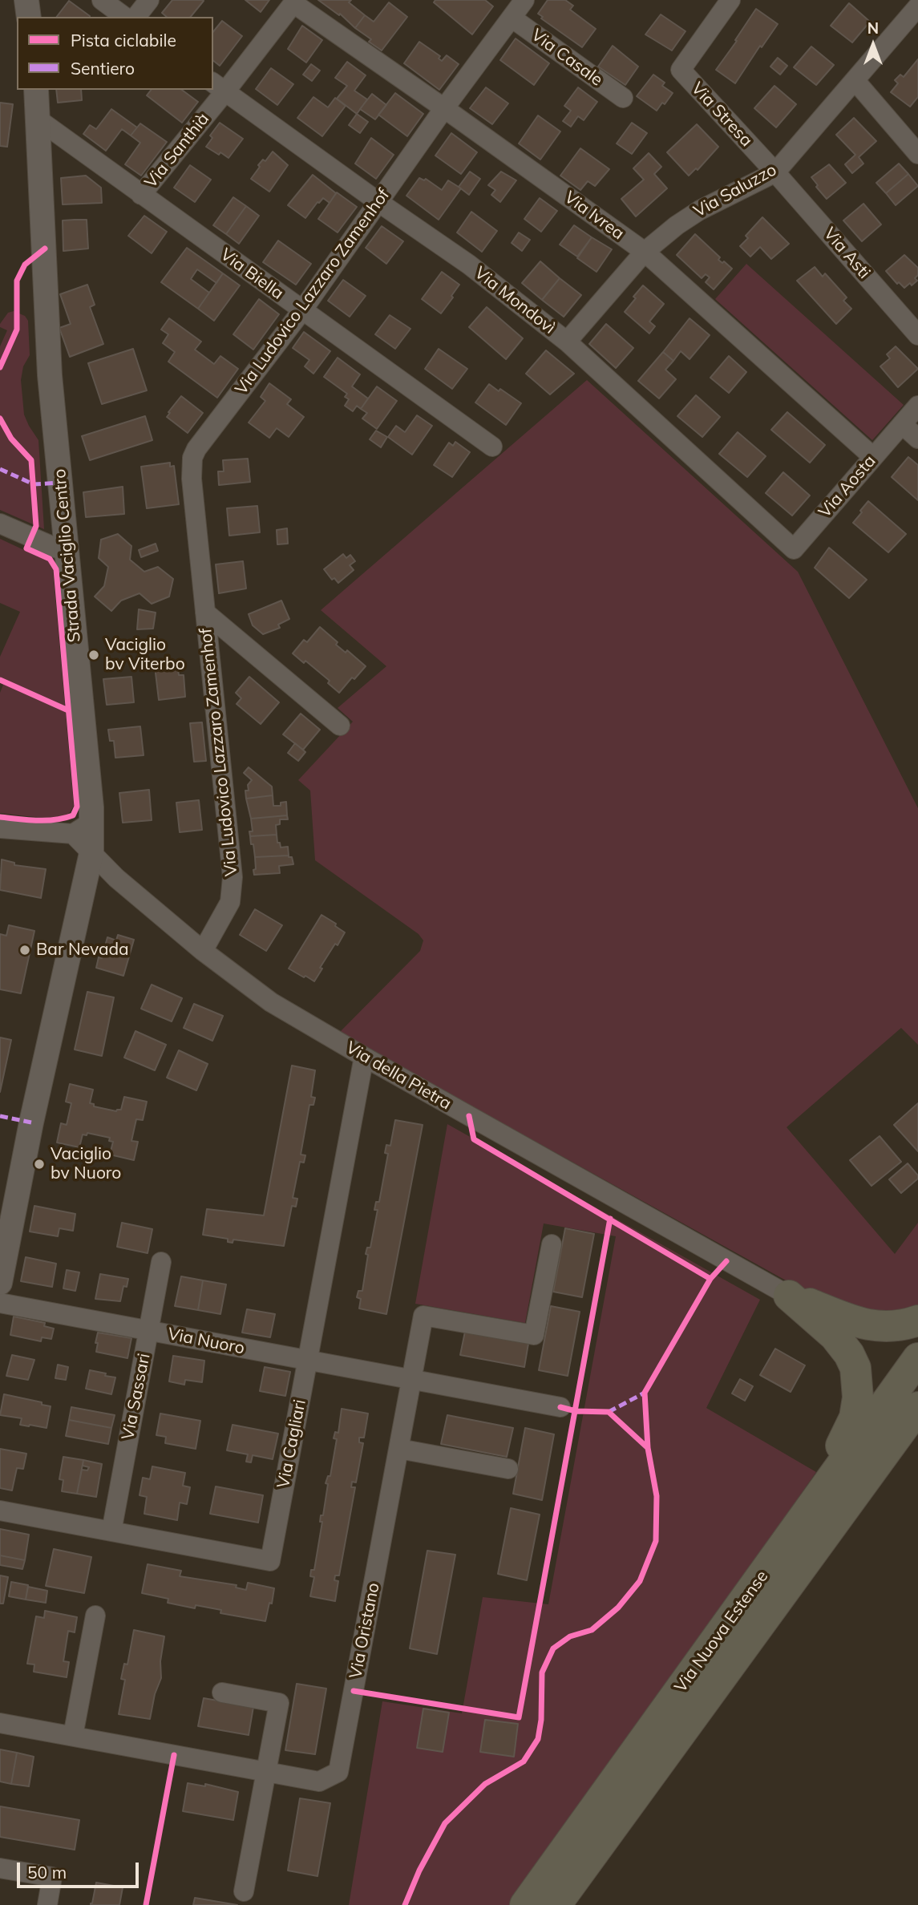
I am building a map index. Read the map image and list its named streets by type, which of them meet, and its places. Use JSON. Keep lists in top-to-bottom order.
{
  "streets": {
    "highway": ["Via Nuova Estense"],
    "street": [
      "Via Casale",
      "Via Stresa",
      "Via Santhià",
      "Via Saluzzo",
      "Via Ivrea",
      "Via Asti",
      "Via Biella",
      "Via Ludovico Lazzaro Zamenhof",
      "Via Mondovì",
      "Via Aosta",
      "Strada Vaciglio Centro",
      "Via della Pietra",
      "Via Nuoro",
      "Via Sassari",
      "Via Cagliari",
      "Via Oristano"
    ]
  },
  "crossings": [
    ["Via Casale", "Via Ludovico Lazzaro Zamenhof"],
    ["Via Stresa", "Via Saluzzo"],
    ["Via Stresa", "Via Asti"],
    ["Via Santhià", "Via Ivrea"],
    ["Via Santhià", "Via Biella"],
    ["Via Santhià", "Via Mondovì"],
    ["Via Saluzzo", "Via Ivrea"],
    ["Via Saluzzo", "Via Asti"],
    ["Via Saluzzo", "Via Mondovì"],
    ["Via Ivrea", "Via Ludovico Lazzaro Zamenhof"],
    ["Via Ivrea", "Via Aosta"],
    ["Via Biella", "Via Ludovico Lazzaro Zamenhof"],
    ["Via Biella", "Strada Vaciglio Centro"],
    ["Via Ludovico Lazzaro Zamenhof", "Via Mondovì"],
    ["Via Ludovico Lazzaro Zamenhof", "Via della Pietra"],
    ["Via Mondovì", "Via Aosta"],
    ["Strada Vaciglio Centro", "Via della Pietra"],
    ["Via della Pietra", "Via Cagliari"],
    ["Via Nuoro", "Via Sassari"],
    ["Via Nuoro", "Via Cagliari"],
    ["Via Nuoro", "Via Oristano"],
    ["Via Sassari", "Via Cagliari"]
  ],
  "places": ["Vaciglio bv Viterbo", "Bar Nevada", "Vaciglio bv Nuoro"],
  "legend": ["Pista ciclabile", "Sentiero"],
  "scale_bar": "50 m",
  "north": "top"
}
